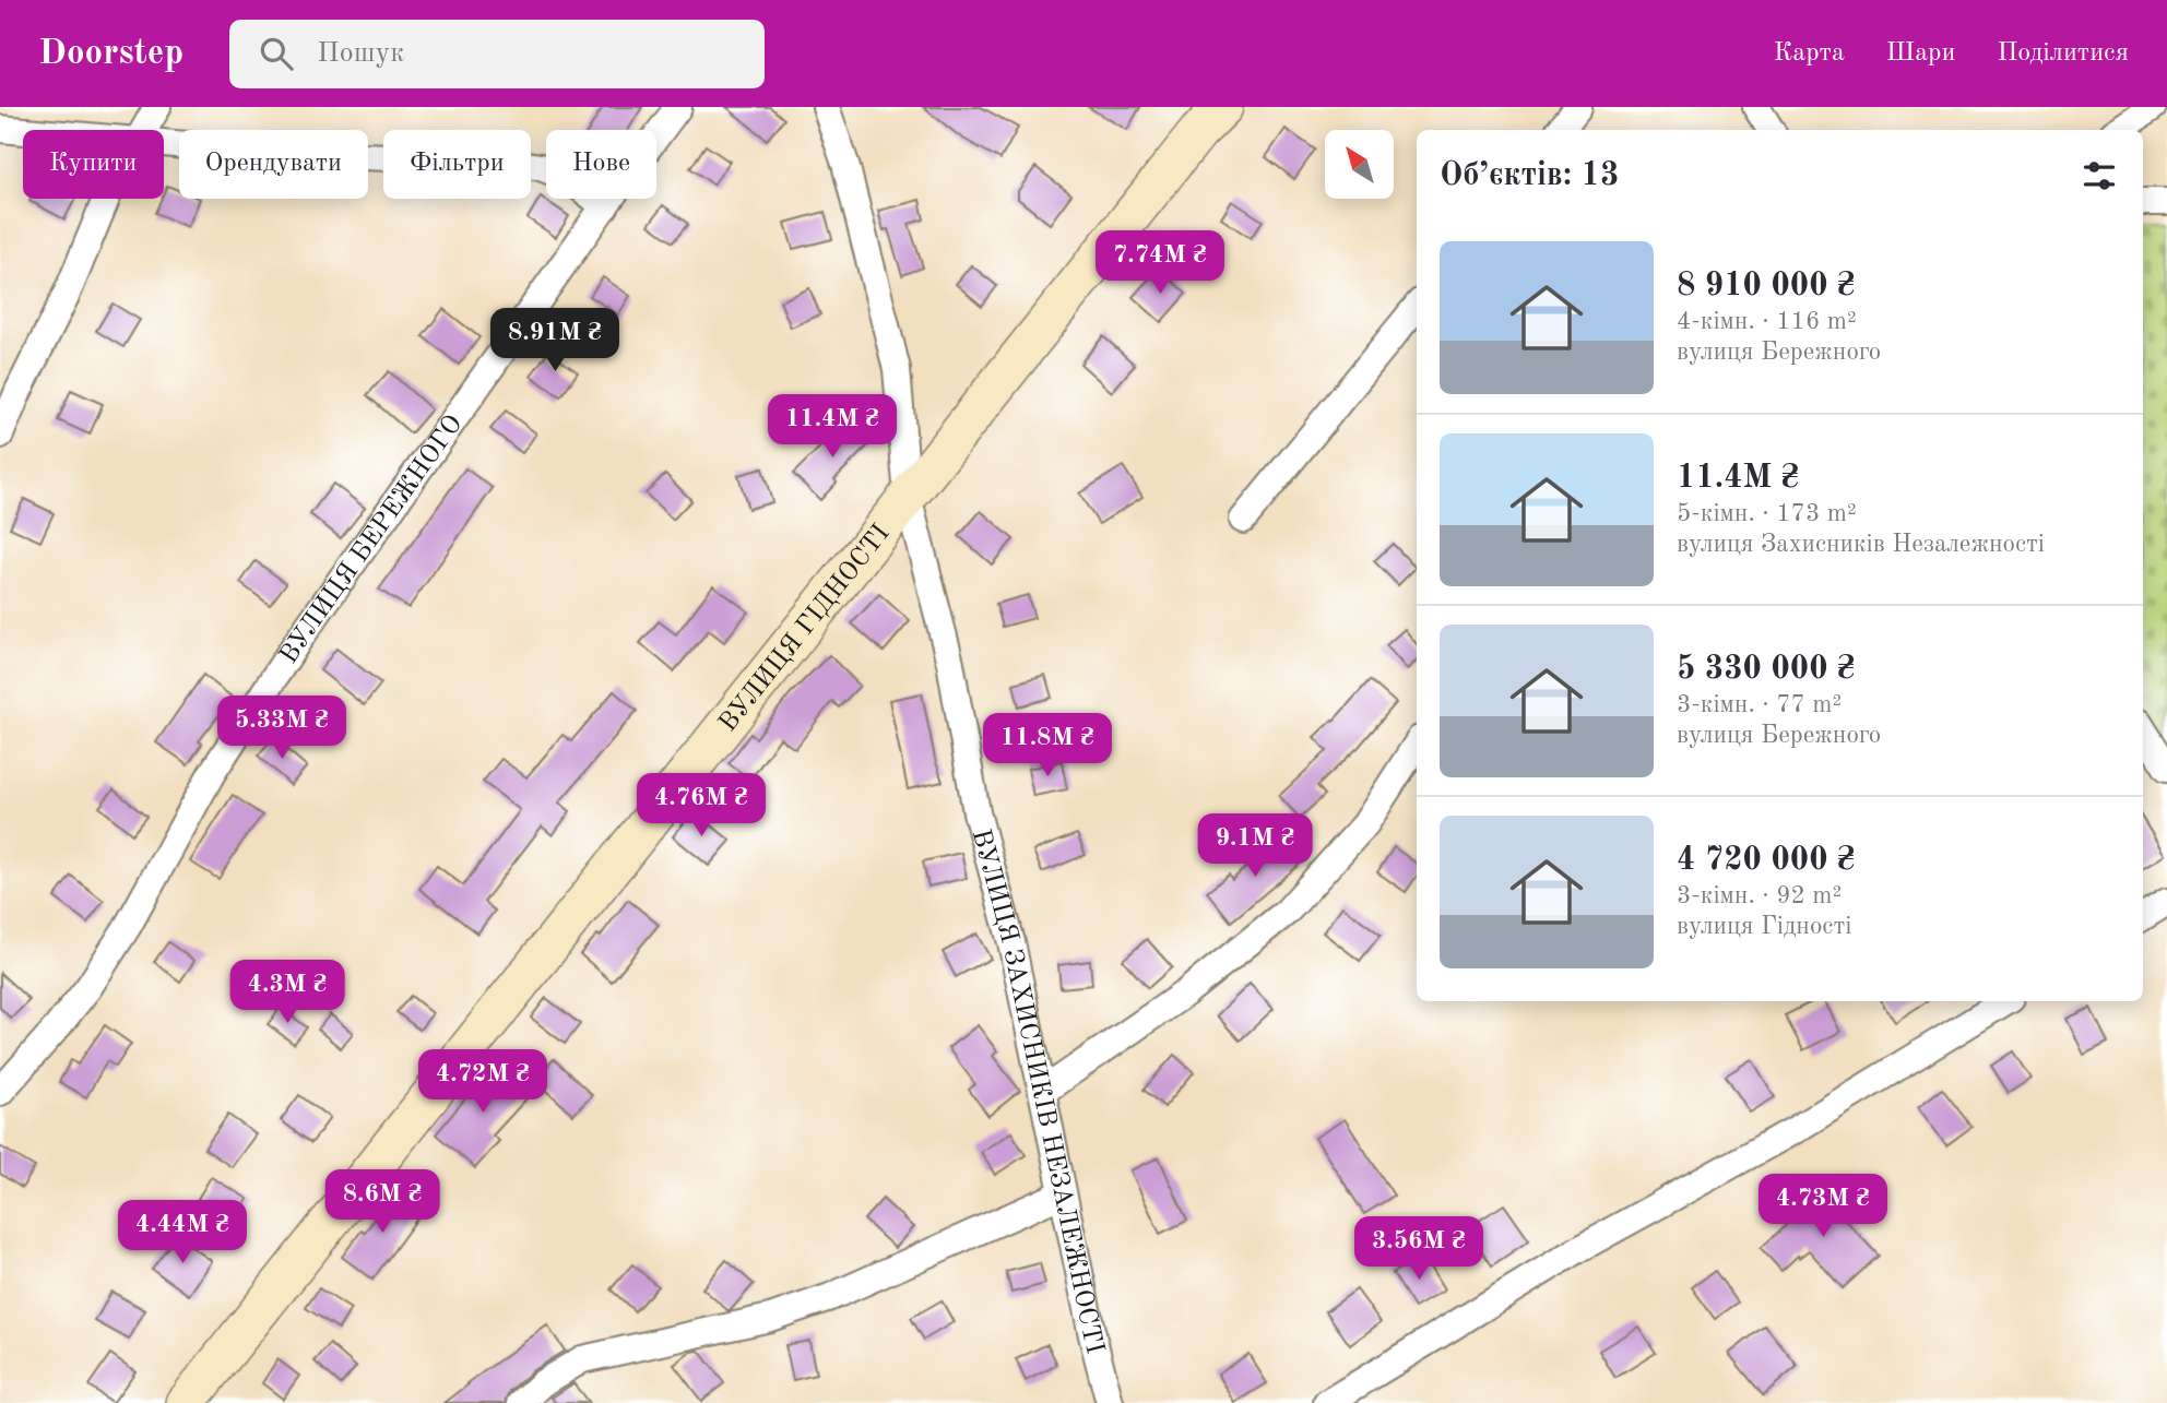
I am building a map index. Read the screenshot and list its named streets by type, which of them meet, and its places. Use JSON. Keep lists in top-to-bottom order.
{
  "streets": {
    "street": ["ВУЛИЦЯ БЕРЕЖНОГО", "ВУЛИЦЯ ГІДНОСТІ", "ВУЛИЦЯ ЗАХИСНИКІВ НЕЗАЛЕЖНОСТІ"]
  },
  "crossings": [
    ["ВУЛИЦЯ ГІДНОСТІ", "ВУЛИЦЯ ЗАХИСНИКІВ НЕЗАЛЕЖНОСТІ"]
  ],
  "north": "top left",
  "page": {
    "header": "Doorstep",
    "search": "Пошук",
    "nav": ["Карта", "Шари", "Поділитися"],
    "chip": [
      "Купити",
      "Орендувати",
      "Фільтри",
      "Нове"
    ],
    "heading": "Об’єктів: 13",
    "list": [
      {
        "name": "8 910 000 ₴",
        "note": "4-кімн. · 116 m² · вулиця Бережного"
      },
      {
        "name": "11.4M ₴",
        "note": "5-кімн. · 173 m² · вулиця Захисників Незалежності"
      },
      {
        "name": "5 330 000 ₴",
        "note": "3-кімн. · 77 m² · вулиця Бережного"
      },
      {
        "name": "4 720 000 ₴",
        "note": "3-кімн. · 92 m² · вулиця Гідності"
      }
    ],
    "price": [
      "7.74M ₴",
      "8.91M ₴",
      "11.4M ₴",
      "5.33M ₴",
      "11.8M ₴",
      "4.76M ₴",
      "9.1M ₴",
      "4.3M ₴",
      "4.72M ₴",
      "8.6M ₴",
      "4.73M ₴",
      "4.44M ₴",
      "3.56M ₴"
    ]
  }
}
